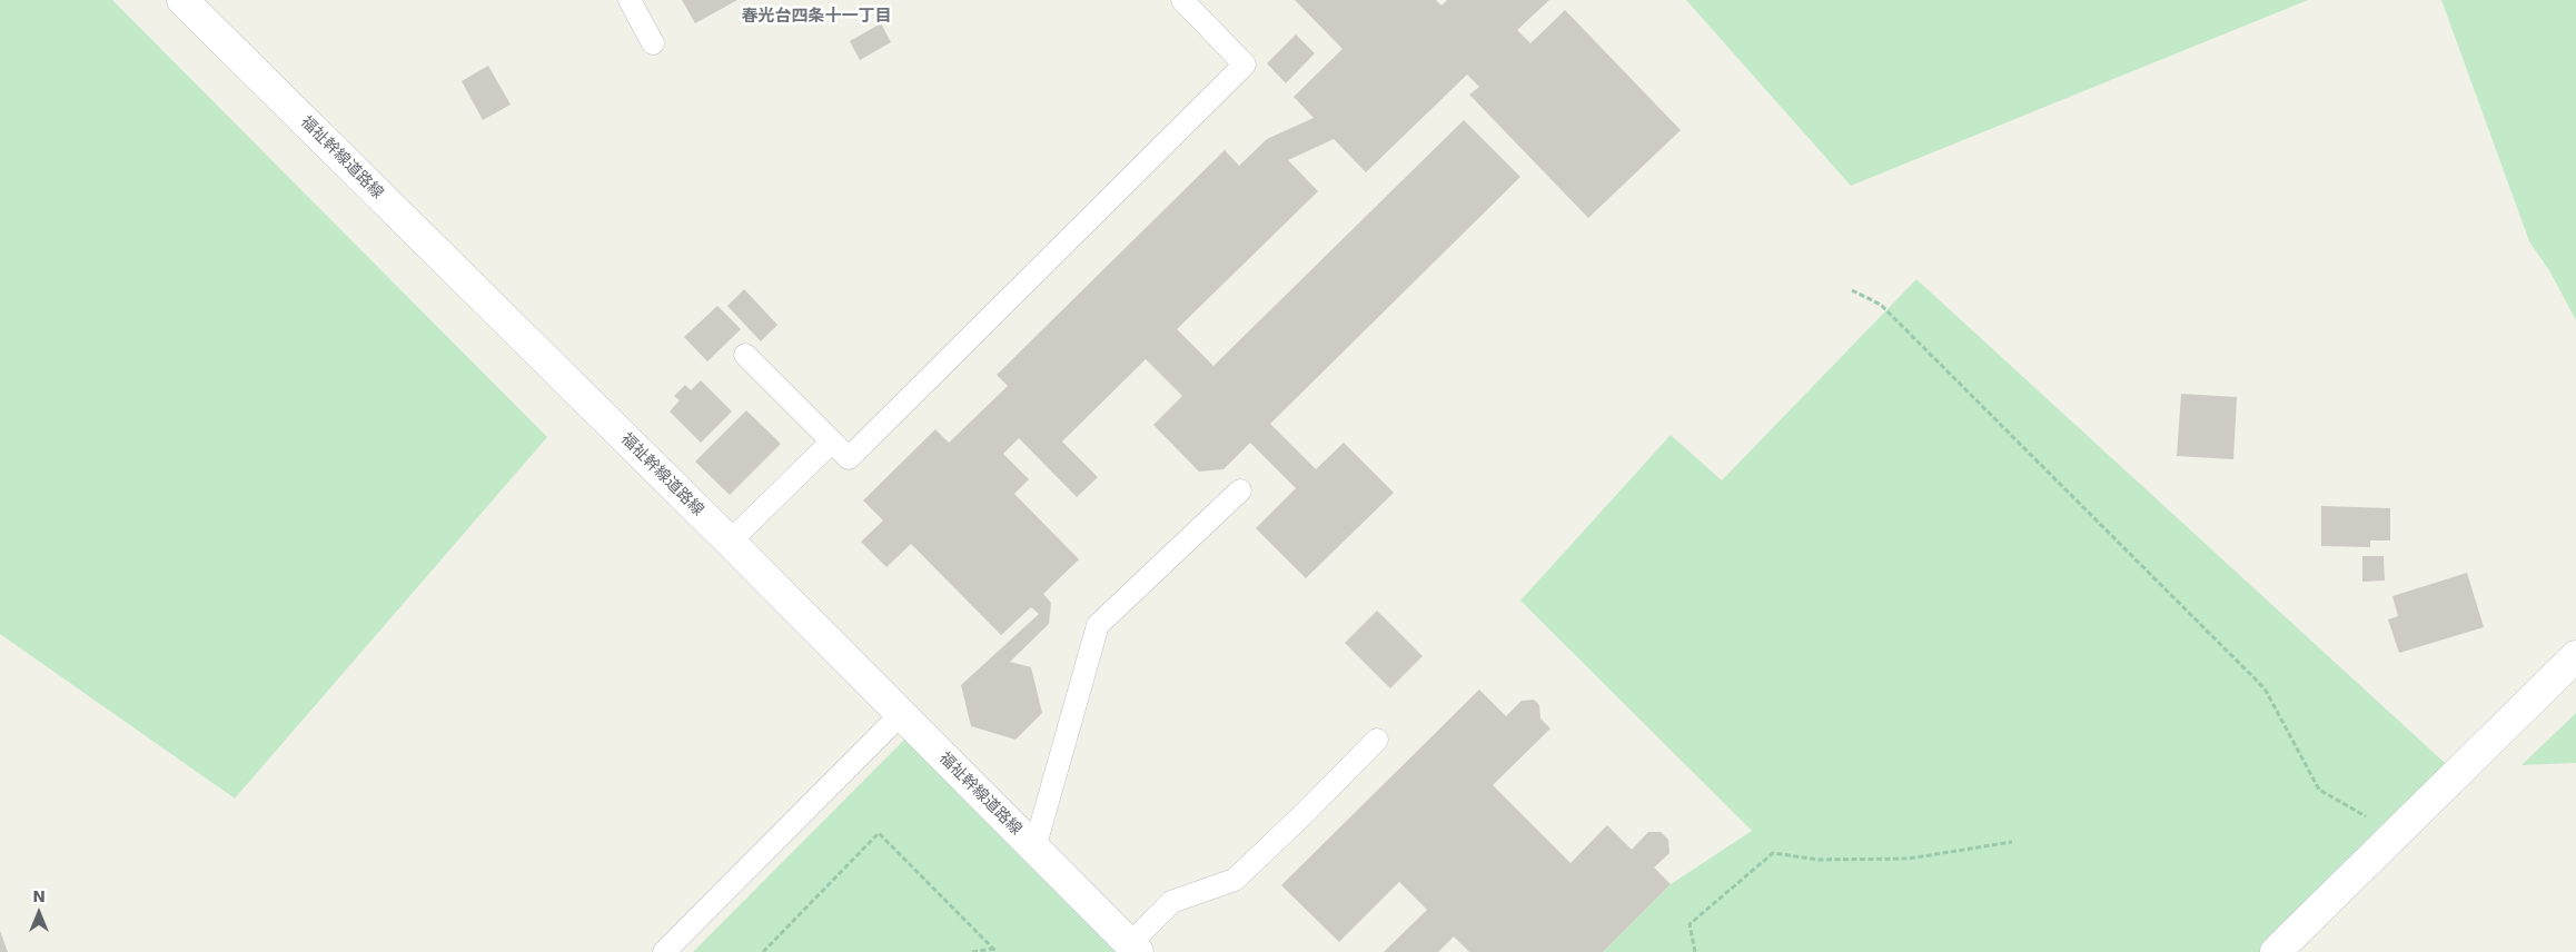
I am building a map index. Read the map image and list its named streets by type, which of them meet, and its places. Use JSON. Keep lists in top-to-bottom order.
{
  "streets": {
    "street": ["福祉幹線道路線"]
  },
  "districts": ["春光台四条十一丁目"],
  "north": "top"
}
